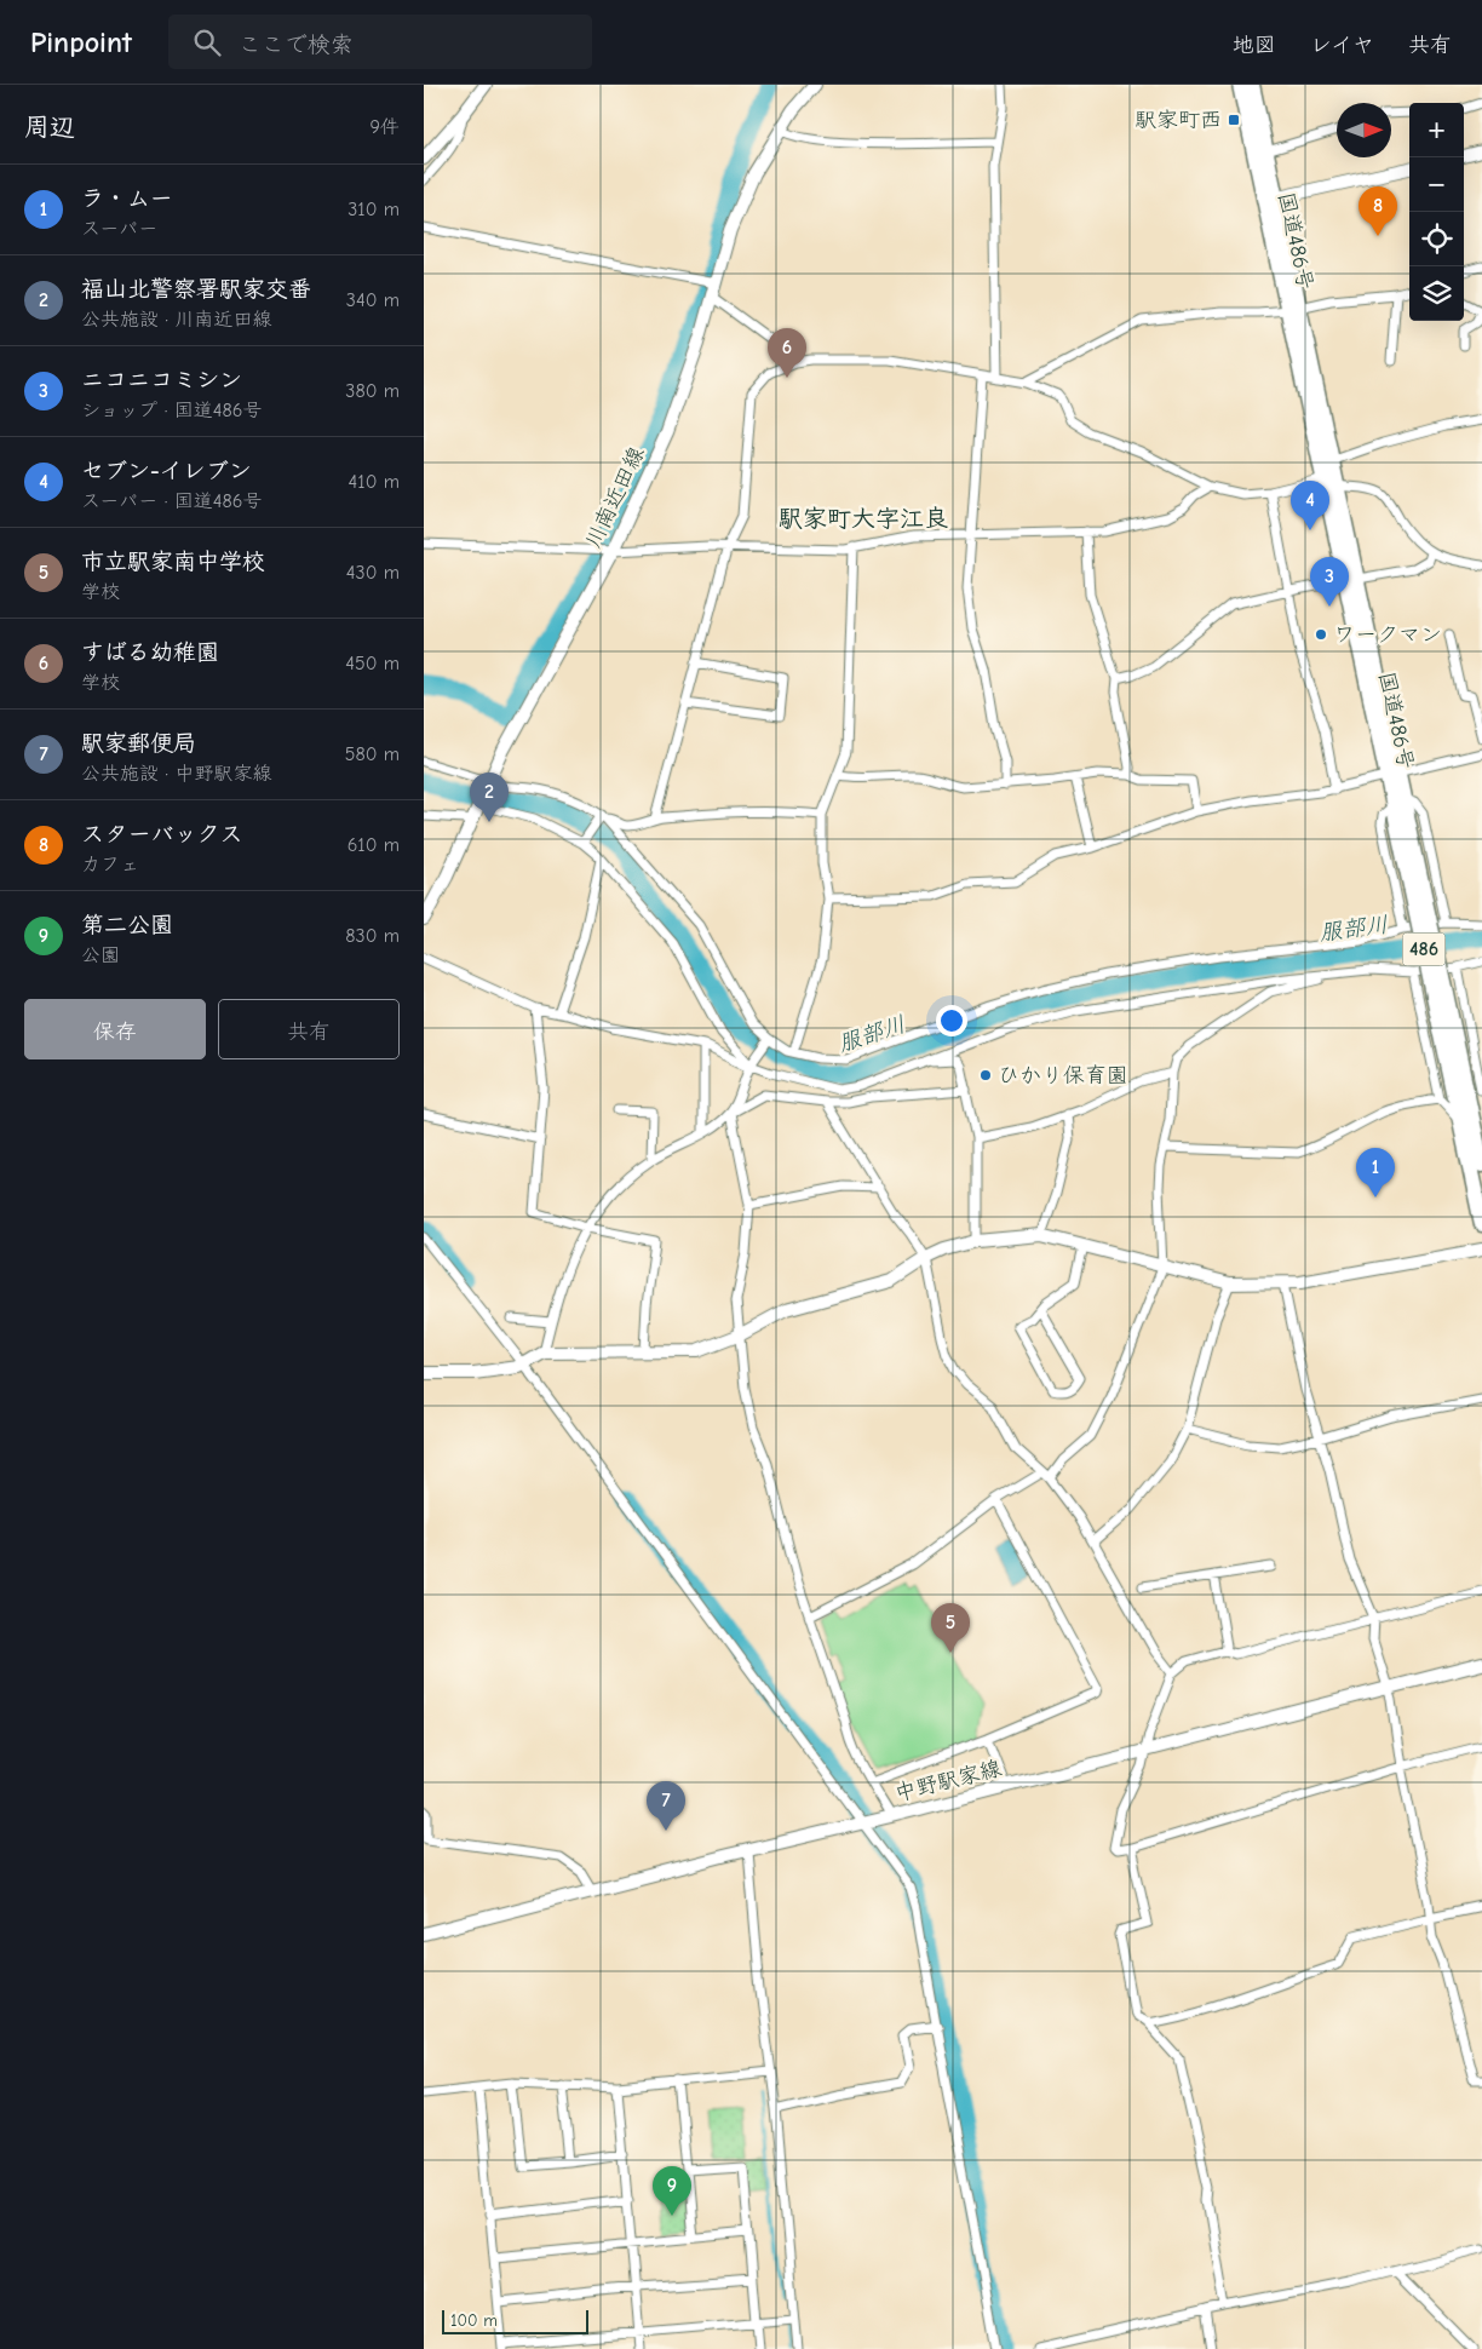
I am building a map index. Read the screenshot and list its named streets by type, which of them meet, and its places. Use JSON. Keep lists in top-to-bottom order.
{
  "streets": {
    "highway": ["国道486号", "486"],
    "main road": ["川南近田線", "中野駅家線"]
  },
  "districts": ["駅家町大字江良"],
  "water": ["服部川"],
  "places": {
    "transit": ["駅家町西"],
    "other": ["ワークマン", "ひかり保育園"]
  },
  "scale_bar": "100 m",
  "north": "right",
  "page": {
    "header": "Pinpoint",
    "search": "ここで検索",
    "nav": ["地図", "レイヤ", "共有"],
    "heading": ["周辺", "9件"],
    "map_buttons": ["+", "−"],
    "list": [
      {
        "mark": "1",
        "name": "ラ・ムー",
        "note": "スーパー",
        "value": "310 m"
      },
      {
        "mark": "2",
        "name": "福山北警察署駅家交番",
        "note": "公共施設 · 川南近田線",
        "value": "340 m"
      },
      {
        "mark": "3",
        "name": "ニコニコミシン",
        "note": "ショップ · 国道486号",
        "value": "380 m"
      },
      {
        "mark": "4",
        "name": "セブン-イレブン",
        "note": "スーパー · 国道486号",
        "value": "410 m"
      },
      {
        "mark": "5",
        "name": "市立駅家南中学校",
        "note": "学校",
        "value": "430 m"
      },
      {
        "mark": "6",
        "name": "すばる幼稚園",
        "note": "学校",
        "value": "450 m"
      },
      {
        "mark": "7",
        "name": "駅家郵便局",
        "note": "公共施設 · 中野駅家線",
        "value": "580 m"
      },
      {
        "mark": "8",
        "name": "スターバックス",
        "note": "カフェ",
        "value": "610 m"
      },
      {
        "mark": "9",
        "name": "第二公園",
        "note": "公園",
        "value": "830 m"
      }
    ],
    "pins": [
      "8",
      "6",
      "4",
      "3",
      "2",
      "1",
      "5",
      "7",
      "9"
    ],
    "buttons": ["保存", "共有"],
    "scale": "100 m"
  }
}
